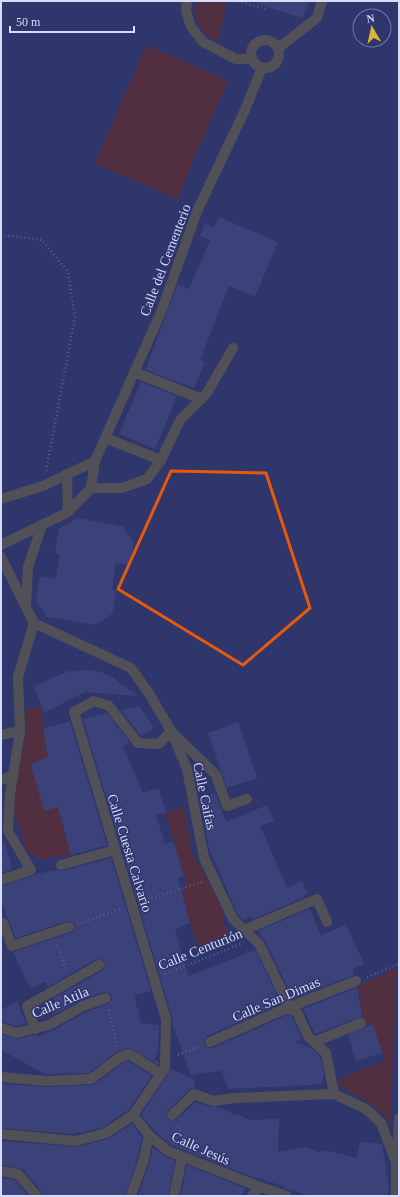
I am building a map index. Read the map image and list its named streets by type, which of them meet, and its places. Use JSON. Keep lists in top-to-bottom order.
{
  "streets": {
    "street": [
      "Calle del Cementerio",
      "Calle Caifas",
      "Calle Cuesta Calvario",
      "Calle San Dimas",
      "Calle Atila",
      "Calle Jesús"
    ],
    "path": ["Calle Centurión"]
  },
  "crossings": [
    ["Calle Caifas", "Calle Cuesta Calvario"],
    ["Calle Caifas", "Calle Centurión"],
    ["Calle Caifas", "Calle San Dimas"],
    ["Calle Cuesta Calvario", "Calle Centurión"],
    ["Calle Cuesta Calvario", "Calle Jesús"]
  ],
  "scale_bar": "50 m",
  "north": "top"
}
